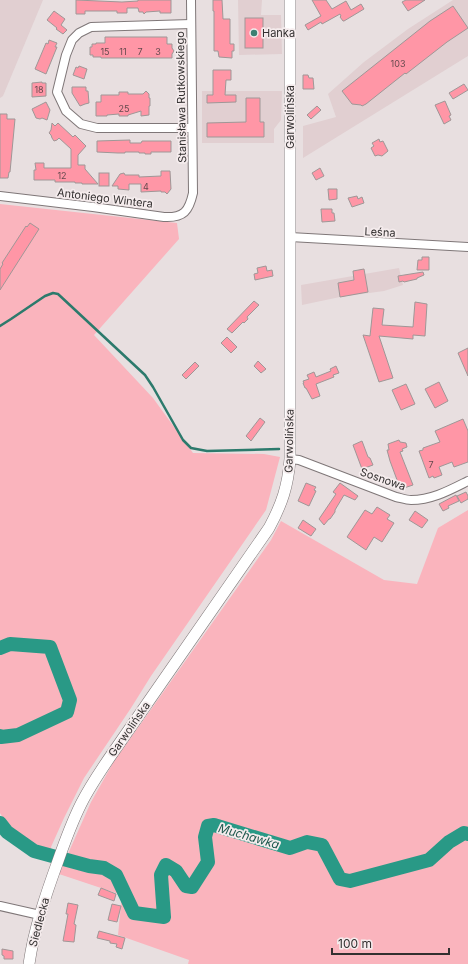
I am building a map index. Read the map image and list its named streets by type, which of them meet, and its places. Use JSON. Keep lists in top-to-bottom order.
{
  "streets": {
    "main road": ["Garwolińska", "Siedlecka"],
    "street": [
      "Stanisława Rutkowskiego",
      "Antoniego Wintera",
      "Leśna",
      "Sosnowa"
    ]
  },
  "crossings": [
    ["Stanisława Rutkowskiego", "Antoniego Wintera"],
    ["Garwolińska", "Leśna"],
    ["Garwolińska", "Sosnowa"],
    ["Garwolińska", "Siedlecka"]
  ],
  "water": ["Muchawka"],
  "places": ["Hanka"],
  "house_numbers": [
    "15",
    "11",
    "7",
    "3",
    "103",
    "18",
    "25",
    "12",
    "4",
    "7"
  ],
  "scale_bar": "100 m"
}
